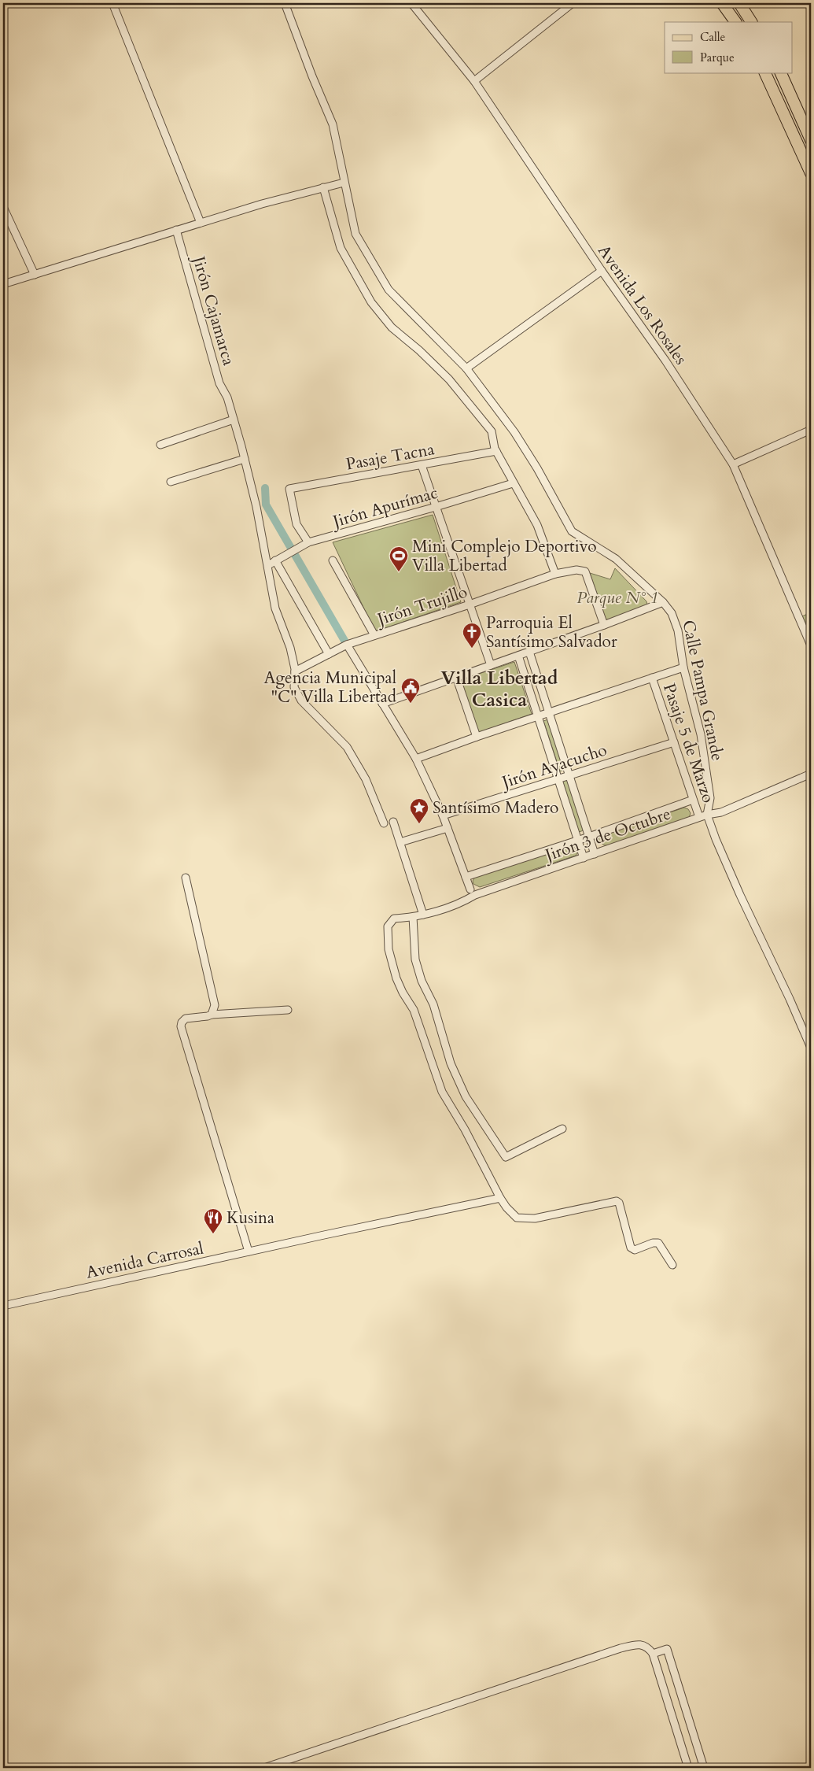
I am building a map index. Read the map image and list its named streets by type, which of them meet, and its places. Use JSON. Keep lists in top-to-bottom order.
{
  "streets": {
    "street": [
      "Avenida Los Rosales",
      "Jirón Cajamarca",
      "Pasaje Tacna",
      "Jirón Apurímac",
      "Jirón Trujillo",
      "Calle Pampa Grande",
      "Pasaje 5 de Marzo",
      "Jirón Ayacucho",
      "Jirón 3 de Octubre",
      "Avenida Carrosal"
    ]
  },
  "crossings": [
    ["Jirón Cajamarca", "Jirón Apurímac"],
    ["Jirón Cajamarca", "Jirón Trujillo"],
    ["Pasaje Tacna", "Jirón Apurímac"],
    ["Calle Pampa Grande", "Jirón 3 de Octubre"],
    ["Pasaje 5 de Marzo", "Jirón Ayacucho"],
    ["Pasaje 5 de Marzo", "Jirón 3 de Octubre"],
    ["Jirón 3 de Octubre", "Avenida Carrosal"]
  ],
  "districts": ["Villa Libertad Casica"],
  "parks": ["Parque N° 1"],
  "places": {
    "sports": ["Mini Complejo Deportivo Villa Libertad"],
    "church": ["Parroquia El Santísimo Salvador"],
    "public building": ["Agencia Municipal \"C\" Villa Libertad"],
    "place": ["Santísimo Madero"],
    "restaurant": ["Kusina"]
  },
  "legend": ["Calle", "Parque"]
}
